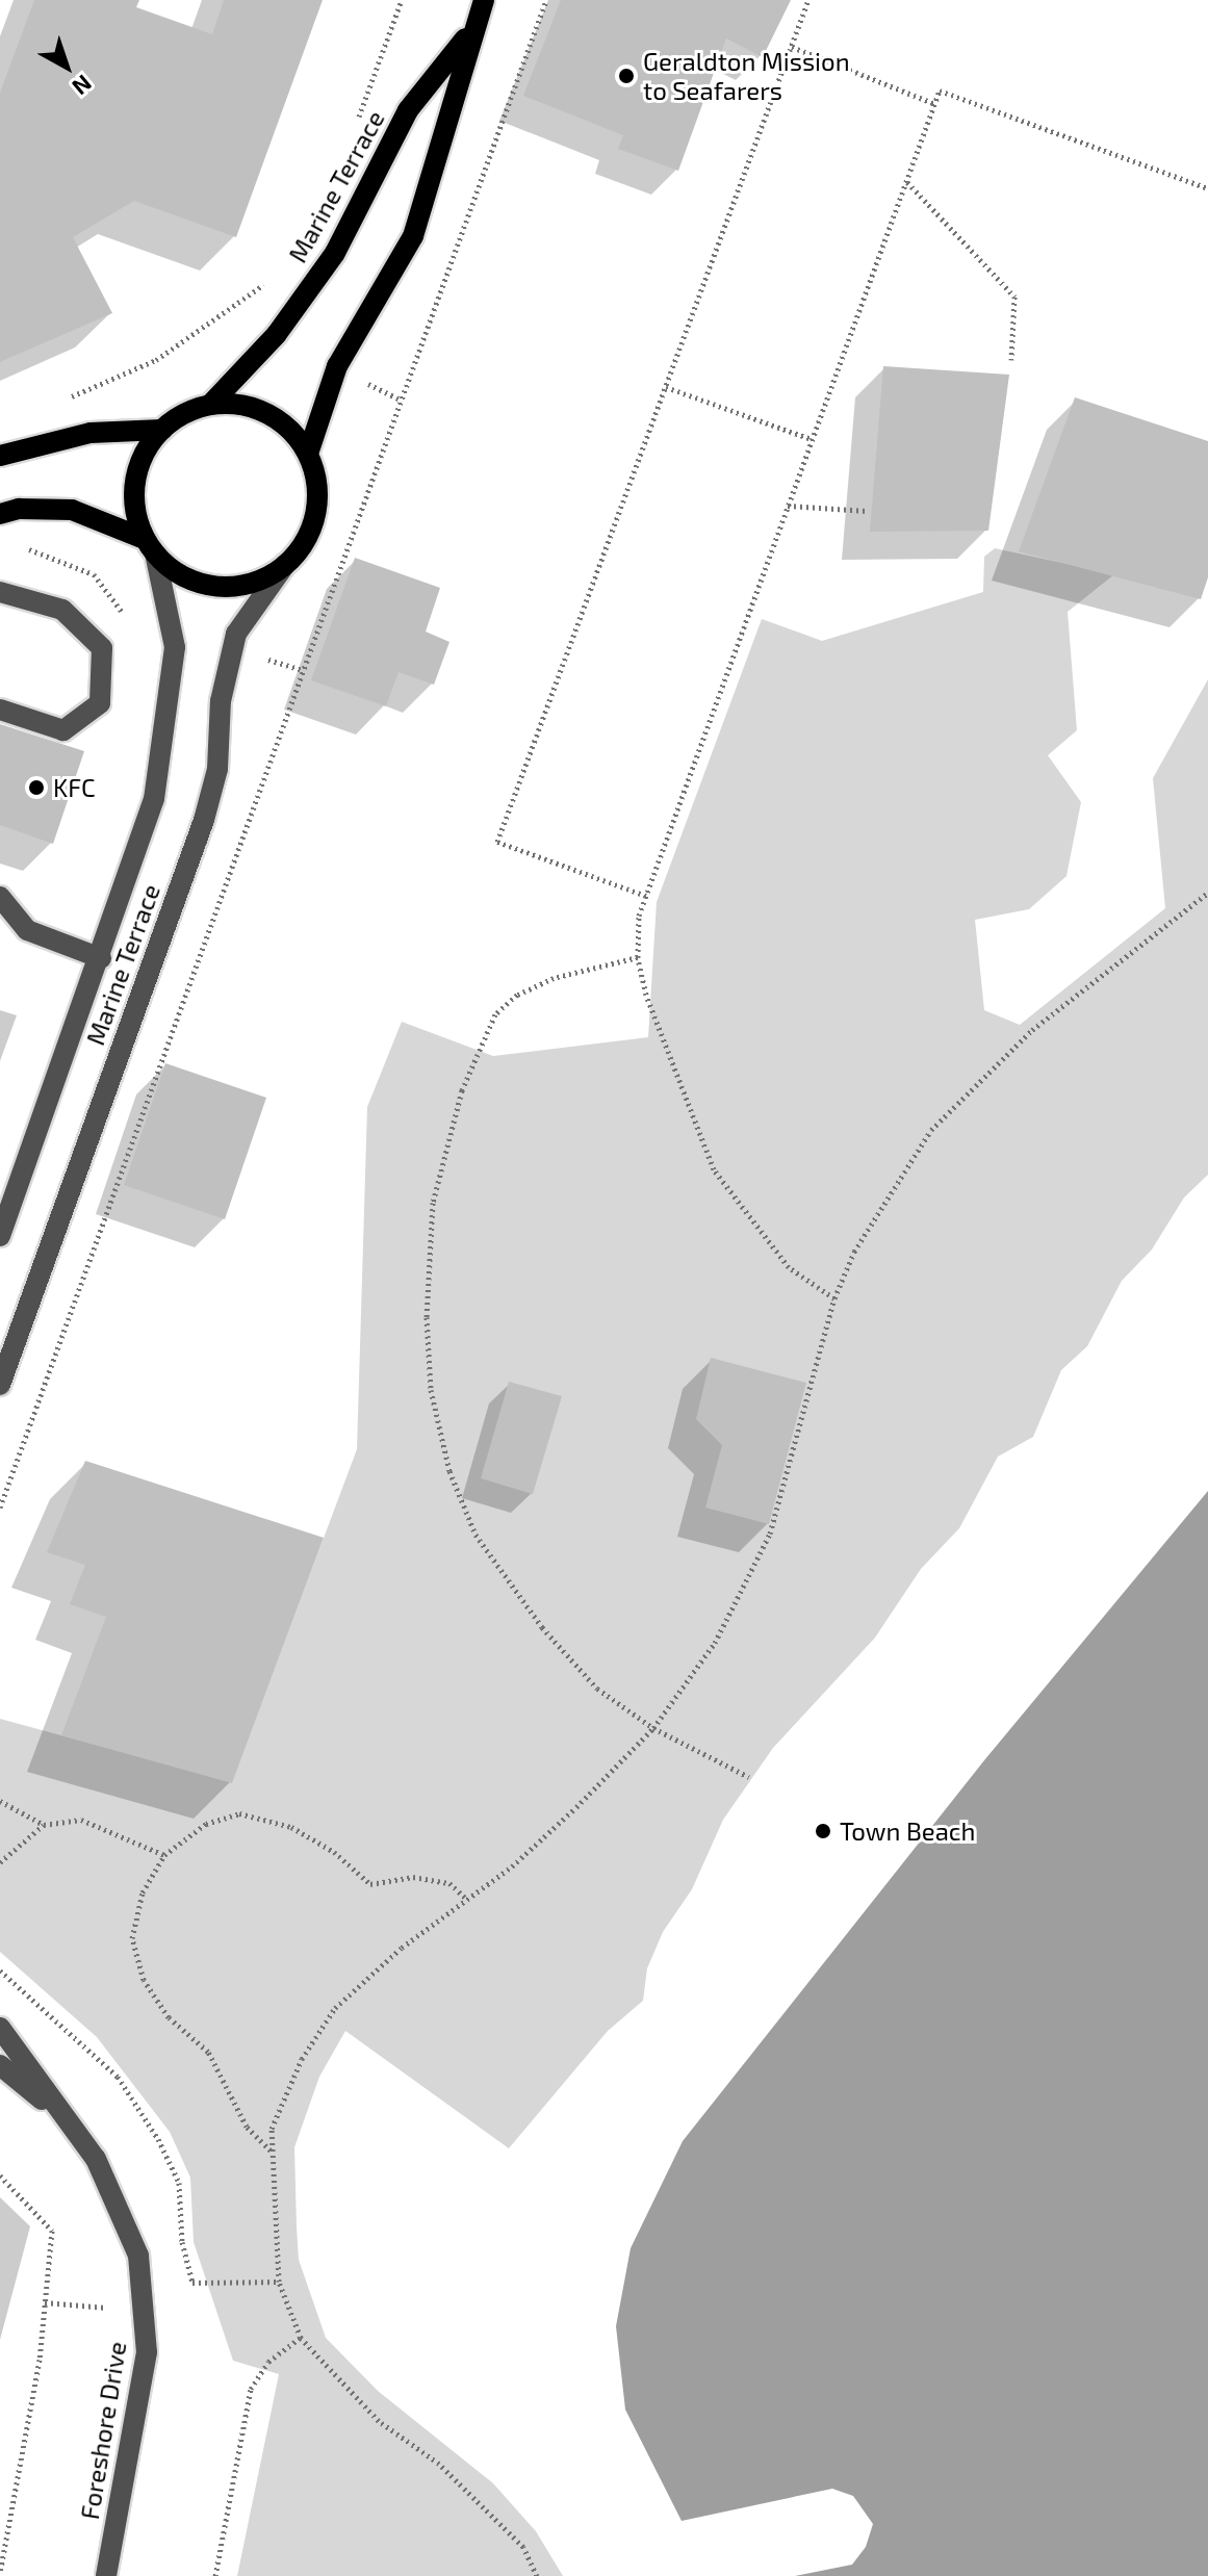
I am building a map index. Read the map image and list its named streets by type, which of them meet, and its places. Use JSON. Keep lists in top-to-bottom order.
{
  "streets": {
    "main road": ["Marine Terrace"],
    "street": ["Foreshore Drive"]
  },
  "places": ["Geraldton Mission to Seafarers", "KFC", "Town Beach"],
  "north": "bottom right"
}
